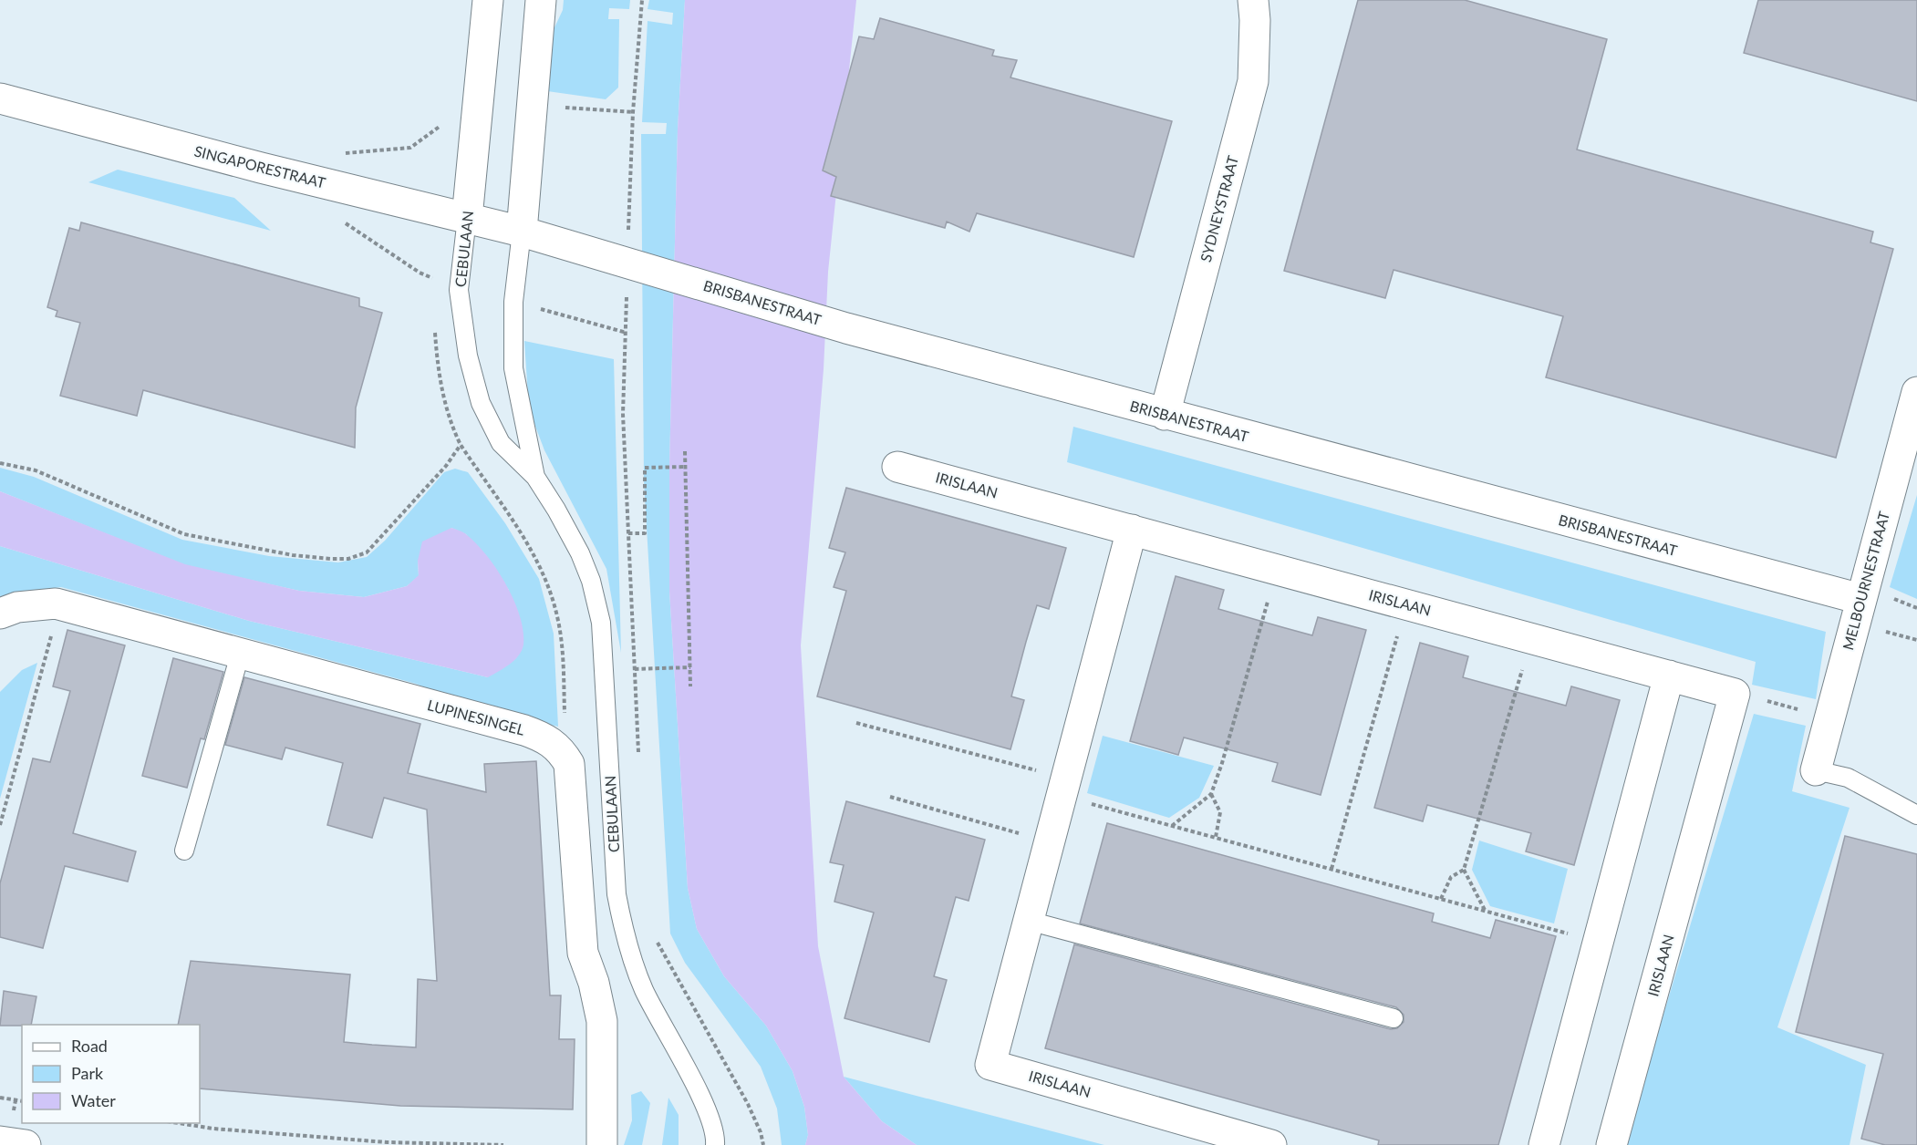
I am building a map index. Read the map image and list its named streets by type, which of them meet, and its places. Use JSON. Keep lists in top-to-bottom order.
{
  "streets": {
    "street": [
      "SINGAPORESTRAAT",
      "SYDNEYSTRAAT",
      "CEBULAAN",
      "BRISBANESTRAAT",
      "IRISLAAN",
      "MELBOURNESTRAAT",
      "LUPINESINGEL"
    ]
  },
  "crossings": [
    ["SINGAPORESTRAAT", "CEBULAAN"],
    ["SINGAPORESTRAAT", "BRISBANESTRAAT"],
    ["SYDNEYSTRAAT", "BRISBANESTRAAT"],
    ["CEBULAAN", "BRISBANESTRAAT"],
    ["BRISBANESTRAAT", "MELBOURNESTRAAT"]
  ],
  "legend": ["Road", "Park", "Water"]
}
